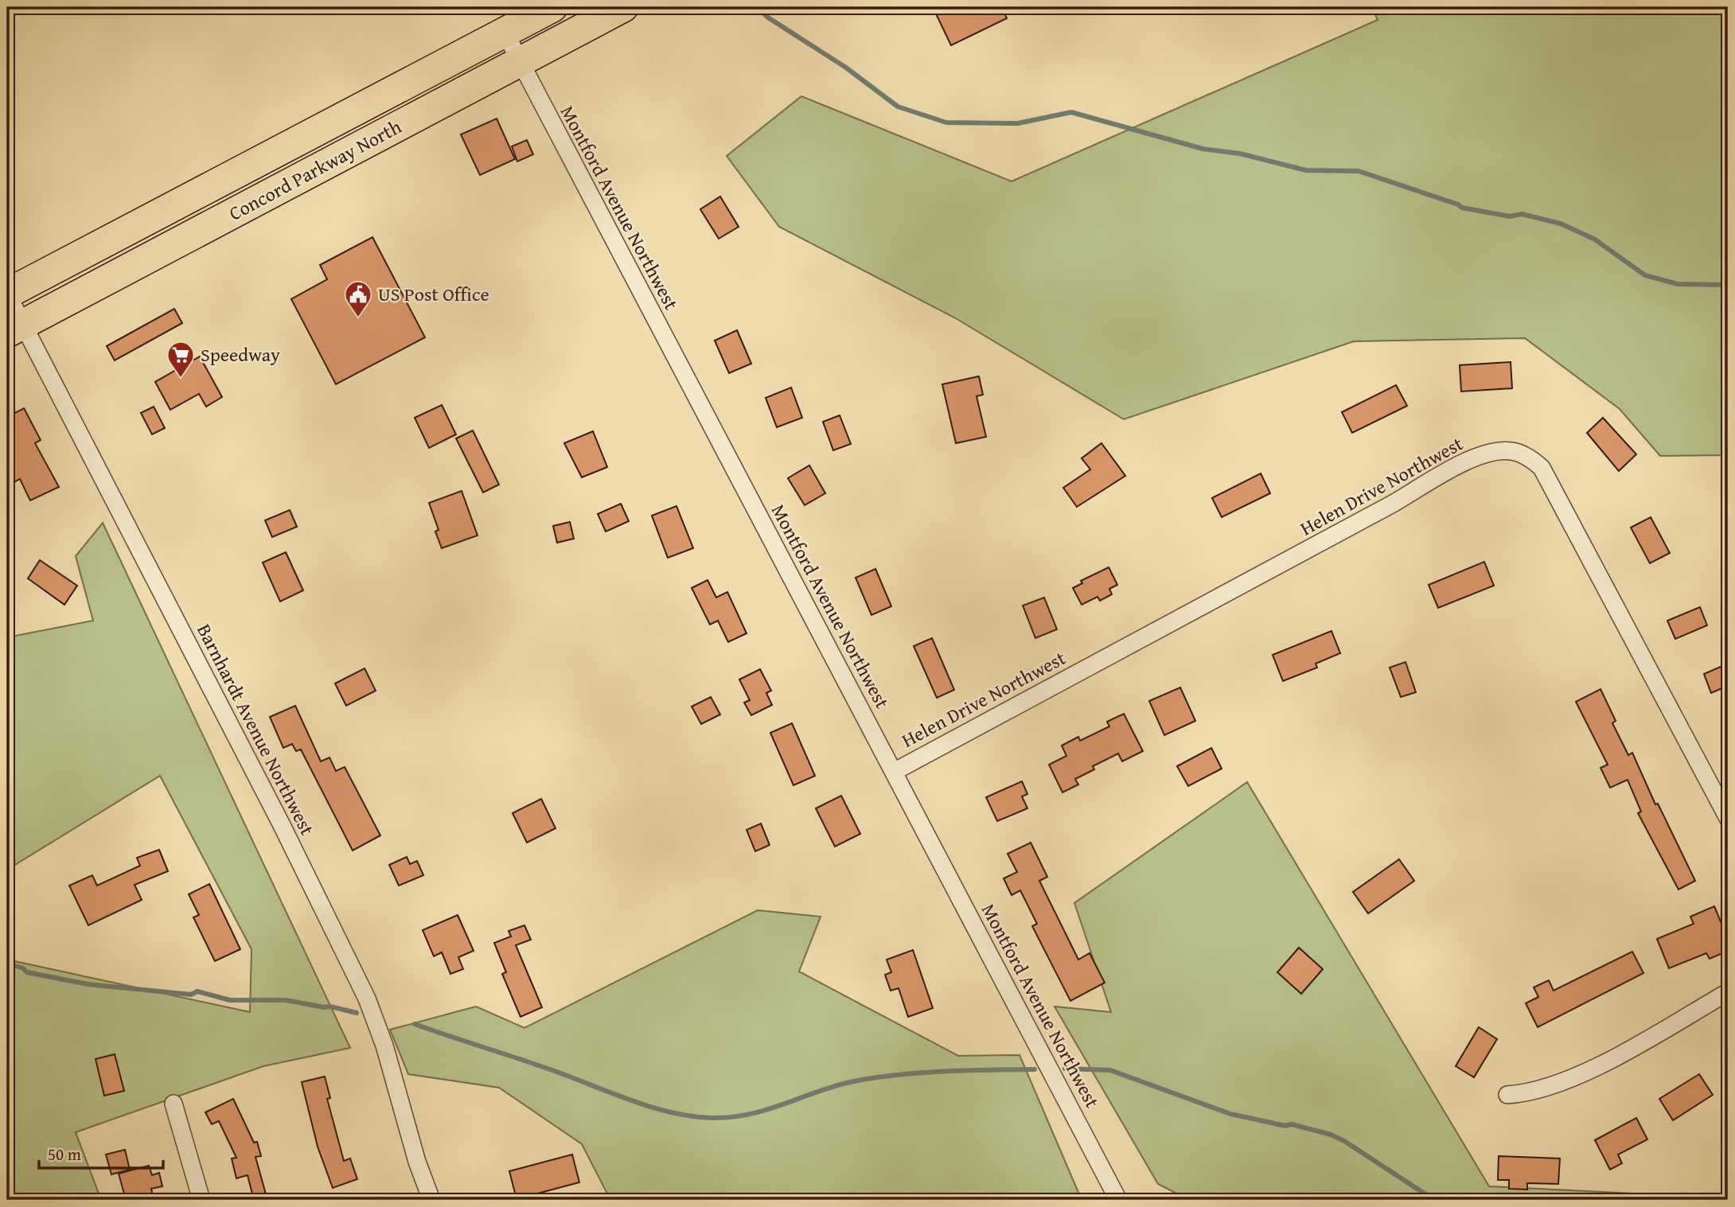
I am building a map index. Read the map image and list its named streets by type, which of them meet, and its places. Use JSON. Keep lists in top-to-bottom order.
{
  "streets": {
    "highway": ["Concord Parkway North"],
    "street": ["Montford Avenue Northwest", "Helen Drive Northwest", "Barnhardt Avenue Northwest"]
  },
  "crossings": [
    ["Concord Parkway North", "Montford Avenue Northwest"],
    ["Concord Parkway North", "Barnhardt Avenue Northwest"],
    ["Montford Avenue Northwest", "Helen Drive Northwest"]
  ],
  "places": {
    "public building": ["US Post Office"],
    "supermarket": ["Speedway"]
  },
  "scale_bar": "50 m"
}
